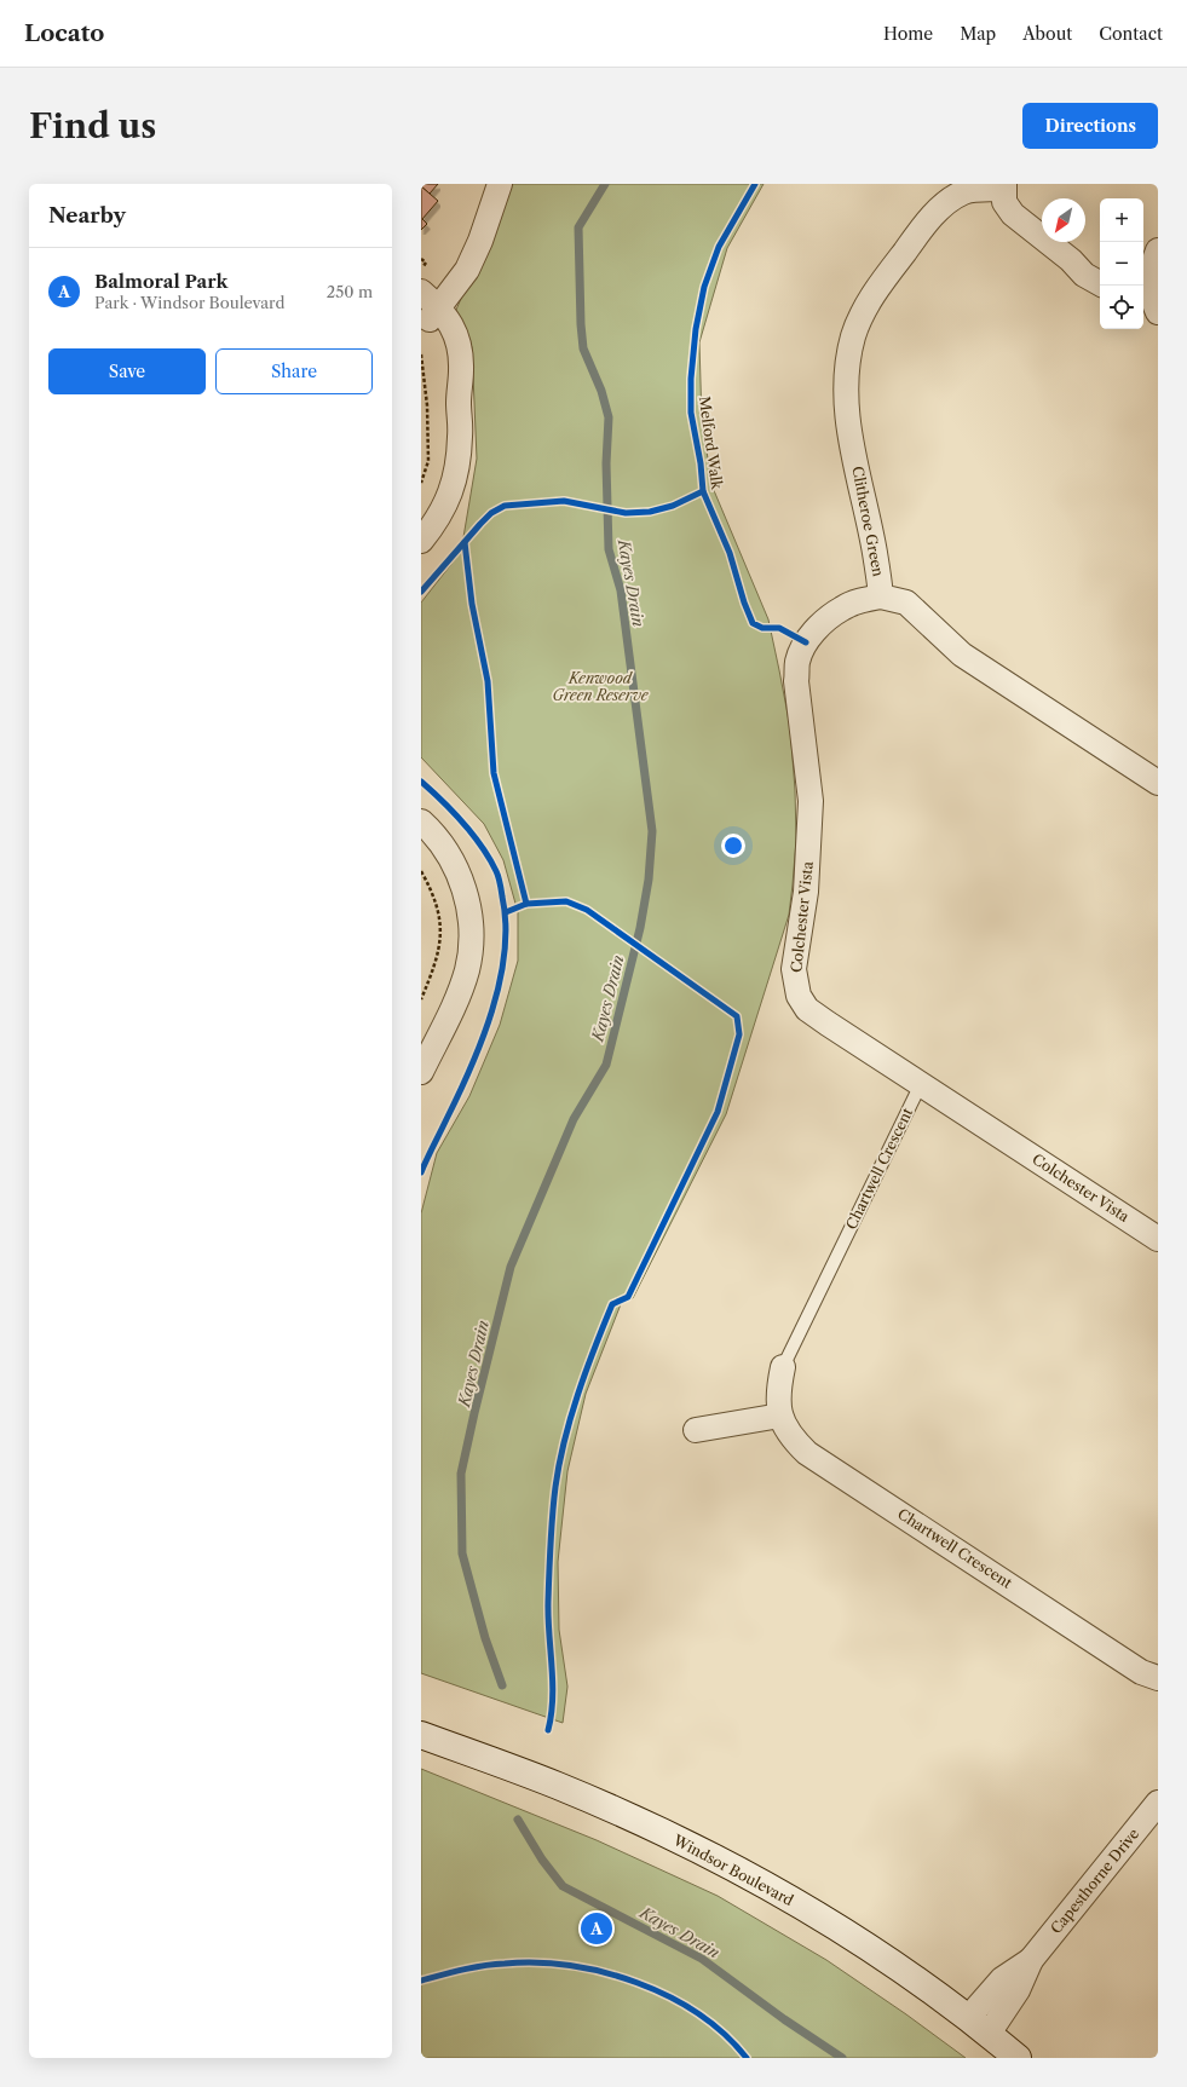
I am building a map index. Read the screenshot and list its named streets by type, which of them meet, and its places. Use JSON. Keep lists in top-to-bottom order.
{
  "streets": {
    "street": [
      "Clitheroe Green",
      "Colchester Vista",
      "Chartwell Crescent",
      "Windsor Boulevard",
      "Capesthorne Drive"
    ],
    "cycle path": ["Melford Walk"]
  },
  "crossings": [
    ["Clitheroe Green", "Colchester Vista"],
    ["Colchester Vista", "Chartwell Crescent"],
    ["Windsor Boulevard", "Capesthorne Drive"]
  ],
  "water": ["Kayes Drain"],
  "parks": ["Kenwood Green Reserve"],
  "north": "bottom left",
  "page": {
    "header": "Locato",
    "nav": [
      "Home",
      "Map",
      "About",
      "Contact"
    ],
    "buttons": [
      "Directions",
      ["Save", "Share"]
    ],
    "title": "Find us",
    "heading": "Nearby",
    "map_buttons": ["+", "−"],
    "list": [
      {
        "mark": "A",
        "name": "Balmoral Park",
        "note": "Park · Windsor Boulevard",
        "value": "250 m"
      }
    ],
    "pins": "A"
  }
}
